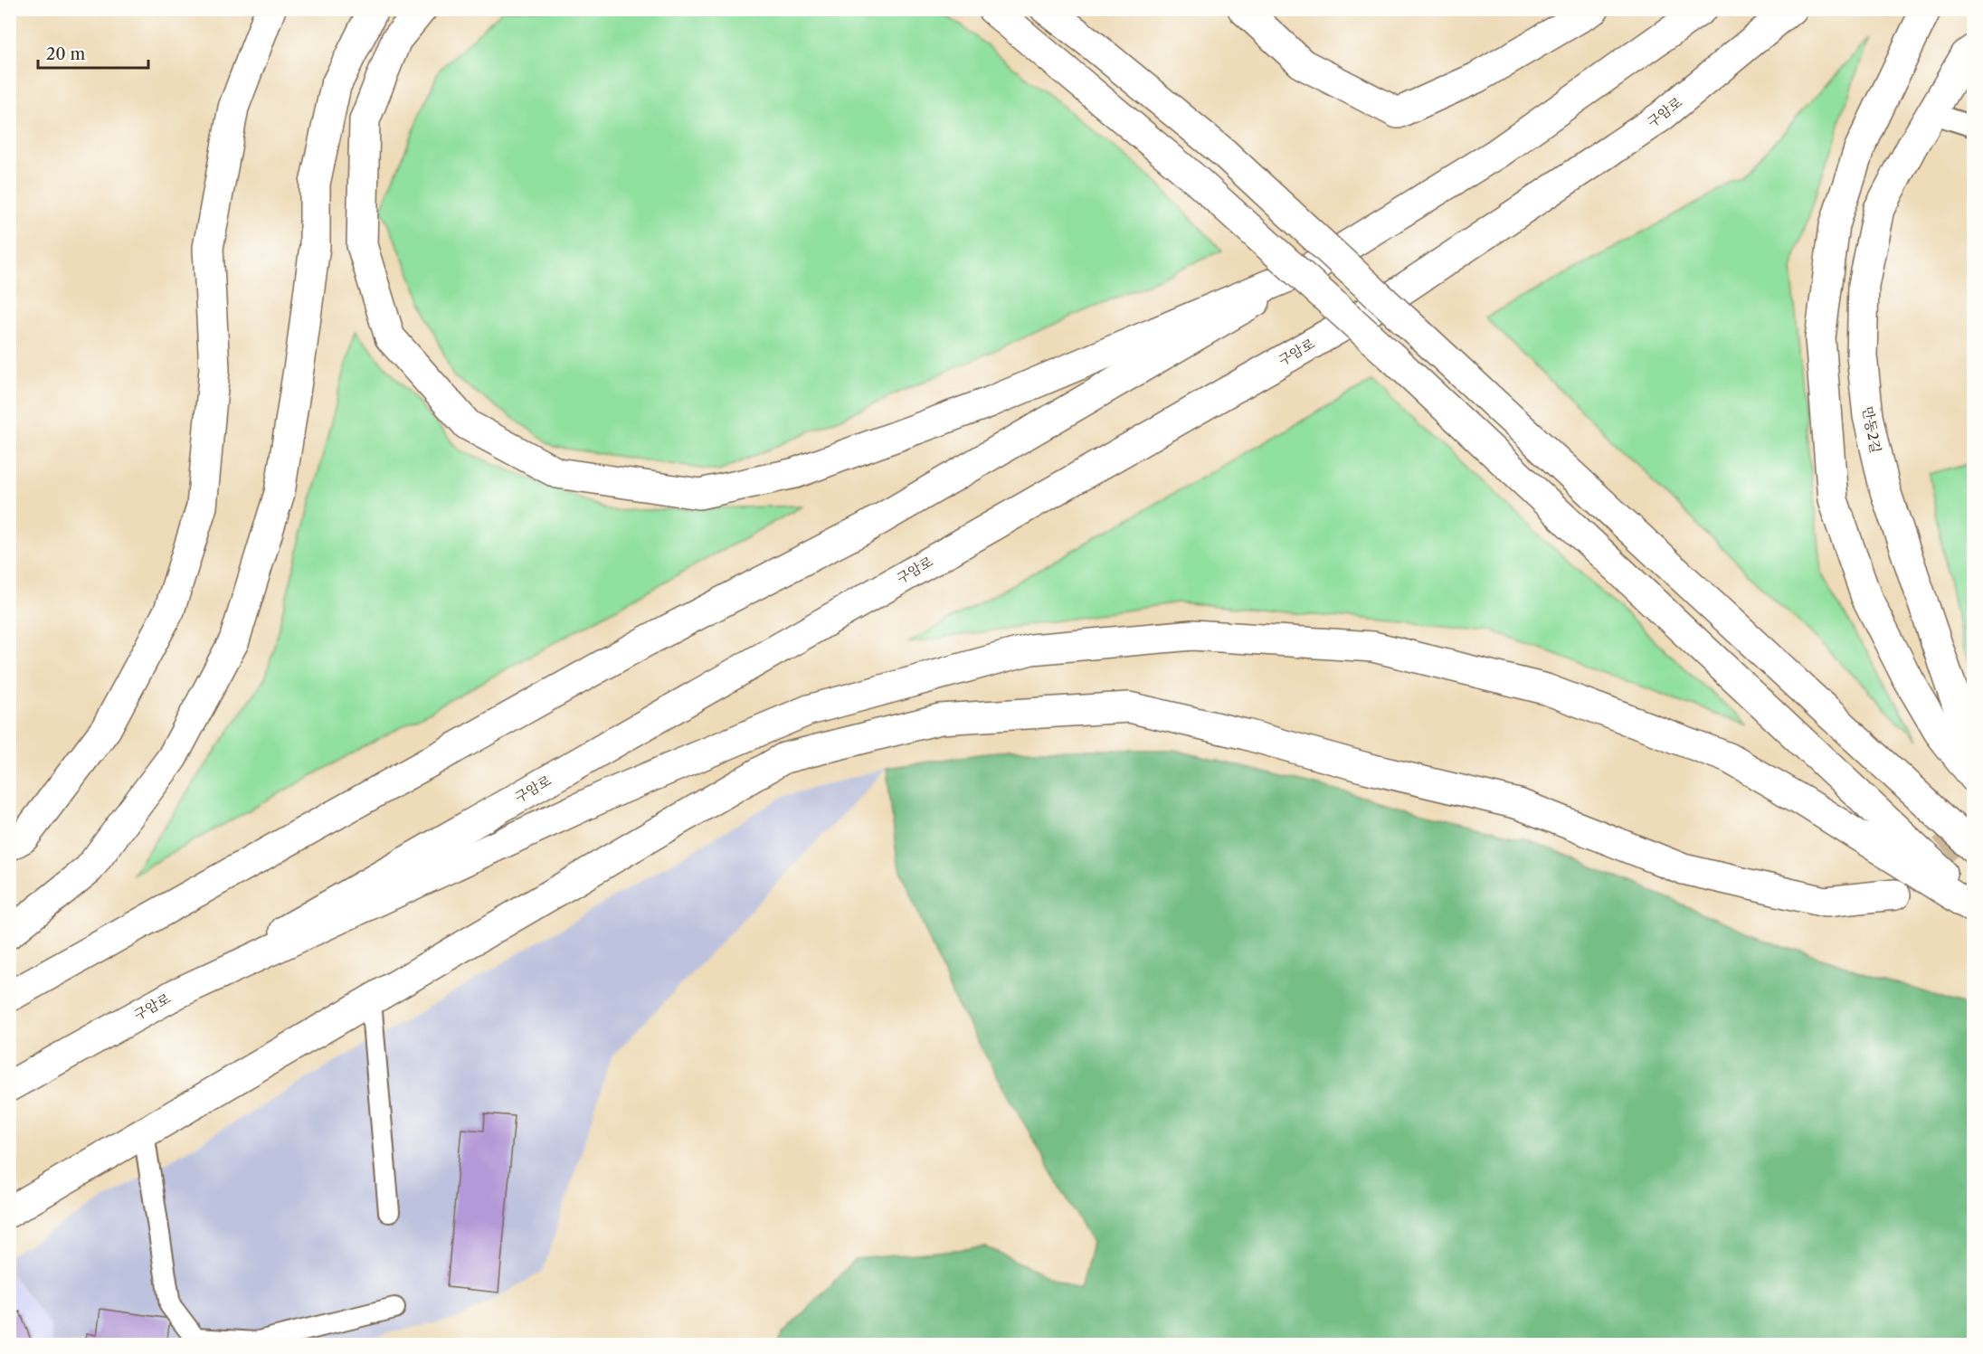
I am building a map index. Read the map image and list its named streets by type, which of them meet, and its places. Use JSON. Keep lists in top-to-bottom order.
{
  "streets": {
    "main road": ["구암로", "만동2길"]
  },
  "scale_bar": "20 m"
}
